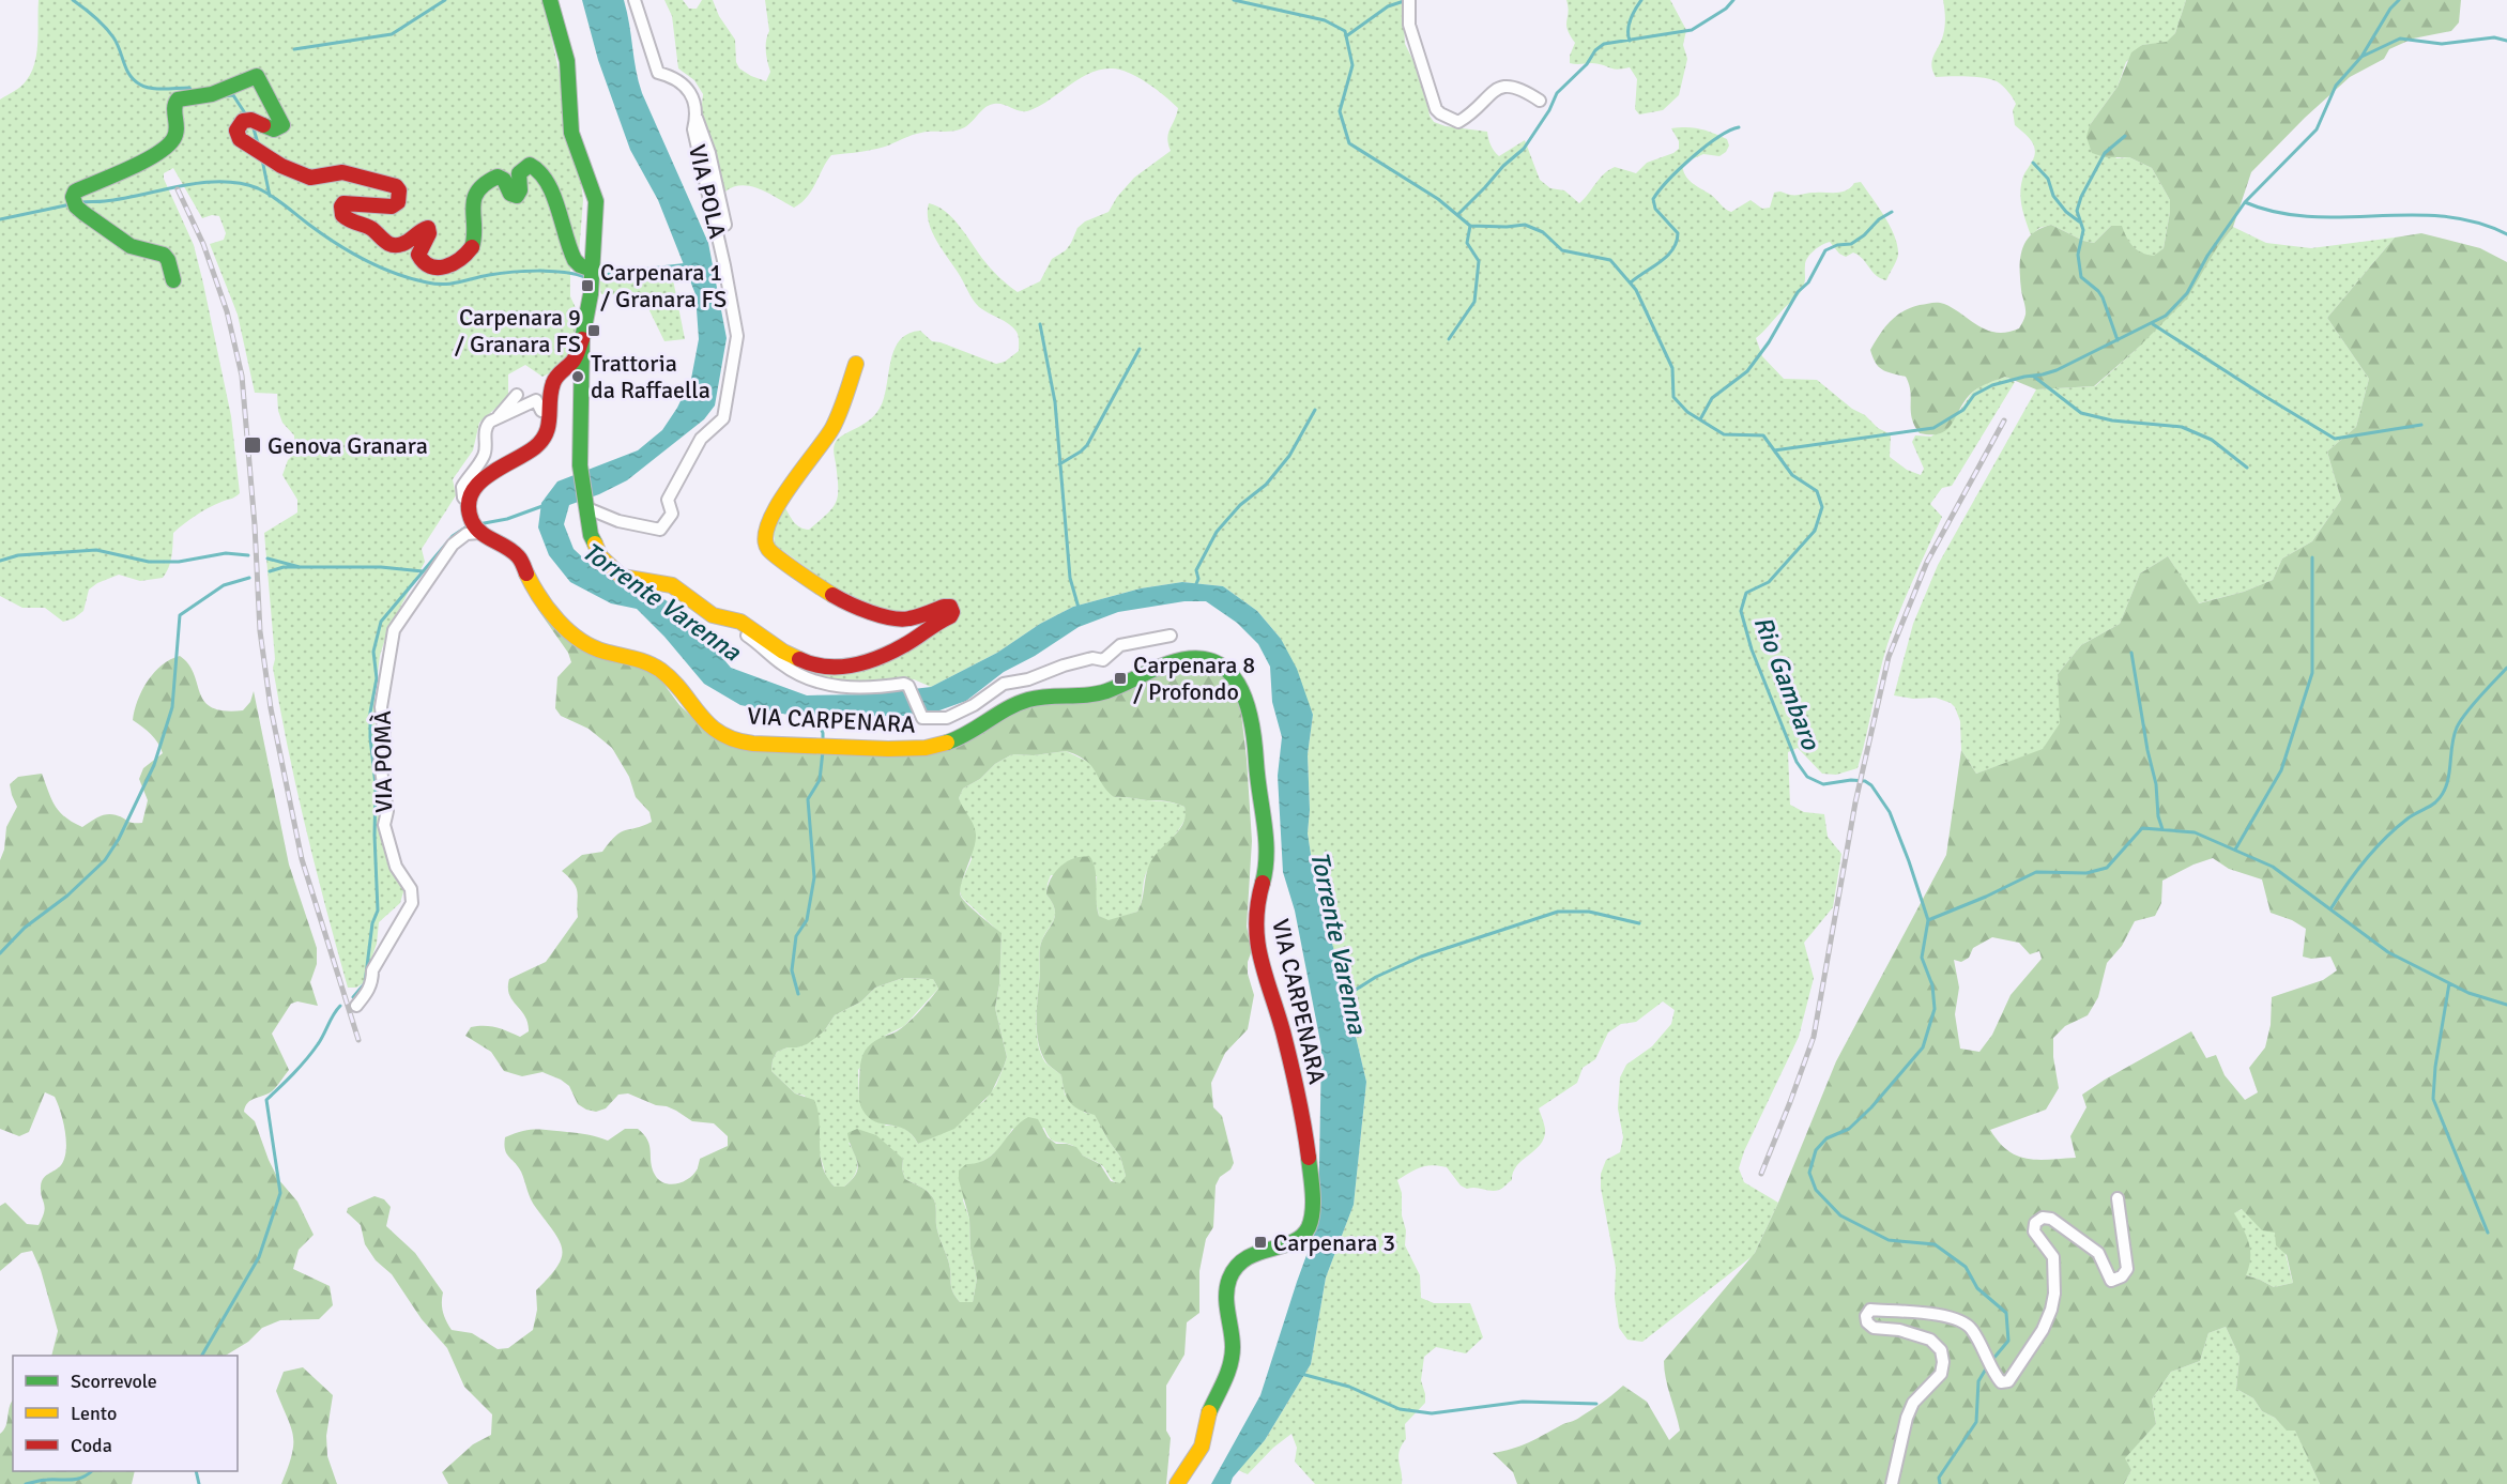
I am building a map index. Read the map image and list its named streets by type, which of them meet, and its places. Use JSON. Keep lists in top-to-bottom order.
{
  "streets": {
    "street": ["VIA POLA", "VIA CARPENARA", "VIA POMÀ"]
  },
  "crossings": [
    ["VIA CARPENARA", "VIA POMÀ"]
  ],
  "water": ["Torrente Varenna", "Rio Gambaro"],
  "places": {
    "transit": [
      "Carpenara 1 / Granara FS",
      "Carpenara 9 / Granara FS",
      "Genova Granara",
      "Carpenara 8 / Profondo",
      "Carpenara 3"
    ],
    "other": ["Trattoria da Raffaella"]
  },
  "legend": ["Scorrevole", "Lento", "Coda"]
}
